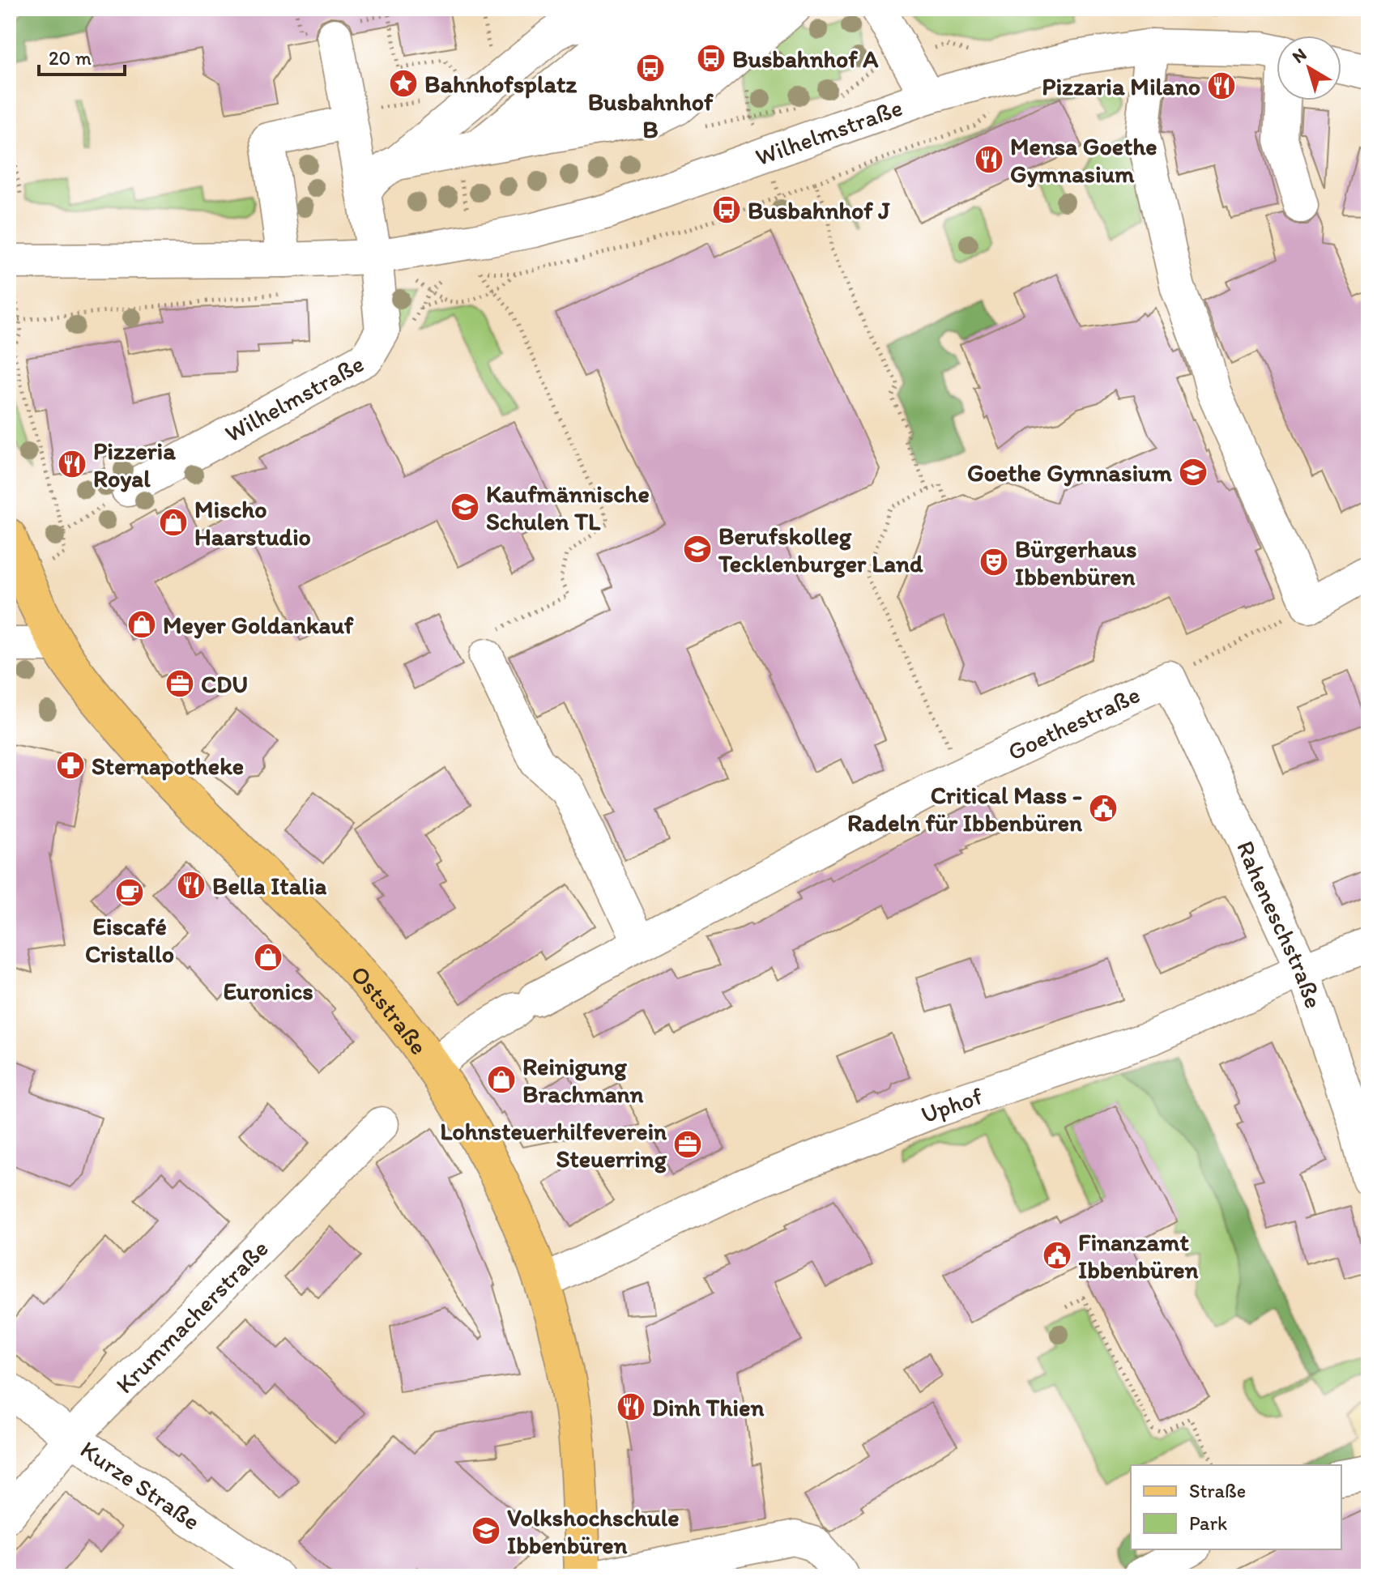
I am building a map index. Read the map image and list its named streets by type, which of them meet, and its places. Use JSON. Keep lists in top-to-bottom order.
{
  "streets": {
    "main road": ["Oststraße"],
    "street": [
      "Wilhelmstraße",
      "Goethestraße",
      "Raheneschstraße",
      "Uphof",
      "Krummacherstraße",
      "Kurze Straße"
    ]
  },
  "crossings": [
    ["Goethestraße", "Raheneschstraße"],
    ["Goethestraße", "Oststraße"],
    ["Raheneschstraße", "Uphof"],
    ["Oststraße", "Uphof"],
    ["Krummacherstraße", "Kurze Straße"]
  ],
  "places": {
    "bus stop": ["Busbahnhof A", "Busbahnhof B", "Busbahnhof J"],
    "place": ["Bahnhofsplatz"],
    "restaurant": [
      "Pizzaria Milano",
      "Mensa Goethe Gymnasium",
      "Pizzeria Royal",
      "Bella Italia",
      "Dinh Thien"
    ],
    "school or university": [
      "Goethe Gymnasium",
      "Kaufmännische Schulen TL",
      "Berufskolleg Tecklenburger Land",
      "Volkshochschule Ibbenbüren"
    ],
    "shop": [
      "Mischo Haarstudio",
      "Meyer Goldankauf",
      "Euronics",
      "Reinigung Brachmann"
    ],
    "theatre": ["Bürgerhaus Ibbenbüren"],
    "office": ["CDU", "Lohnsteuerhilfeverein Steuerring"],
    "pharmacy": ["Sternapotheke"],
    "public building": ["Critical Mass - Radeln für Ibbenbüren", "Finanzamt Ibbenbüren"],
    "cafe": ["Eiscafé Cristallo"]
  },
  "legend": ["Straße", "Park"],
  "scale_bar": "20 m",
  "north": "top left"
}
